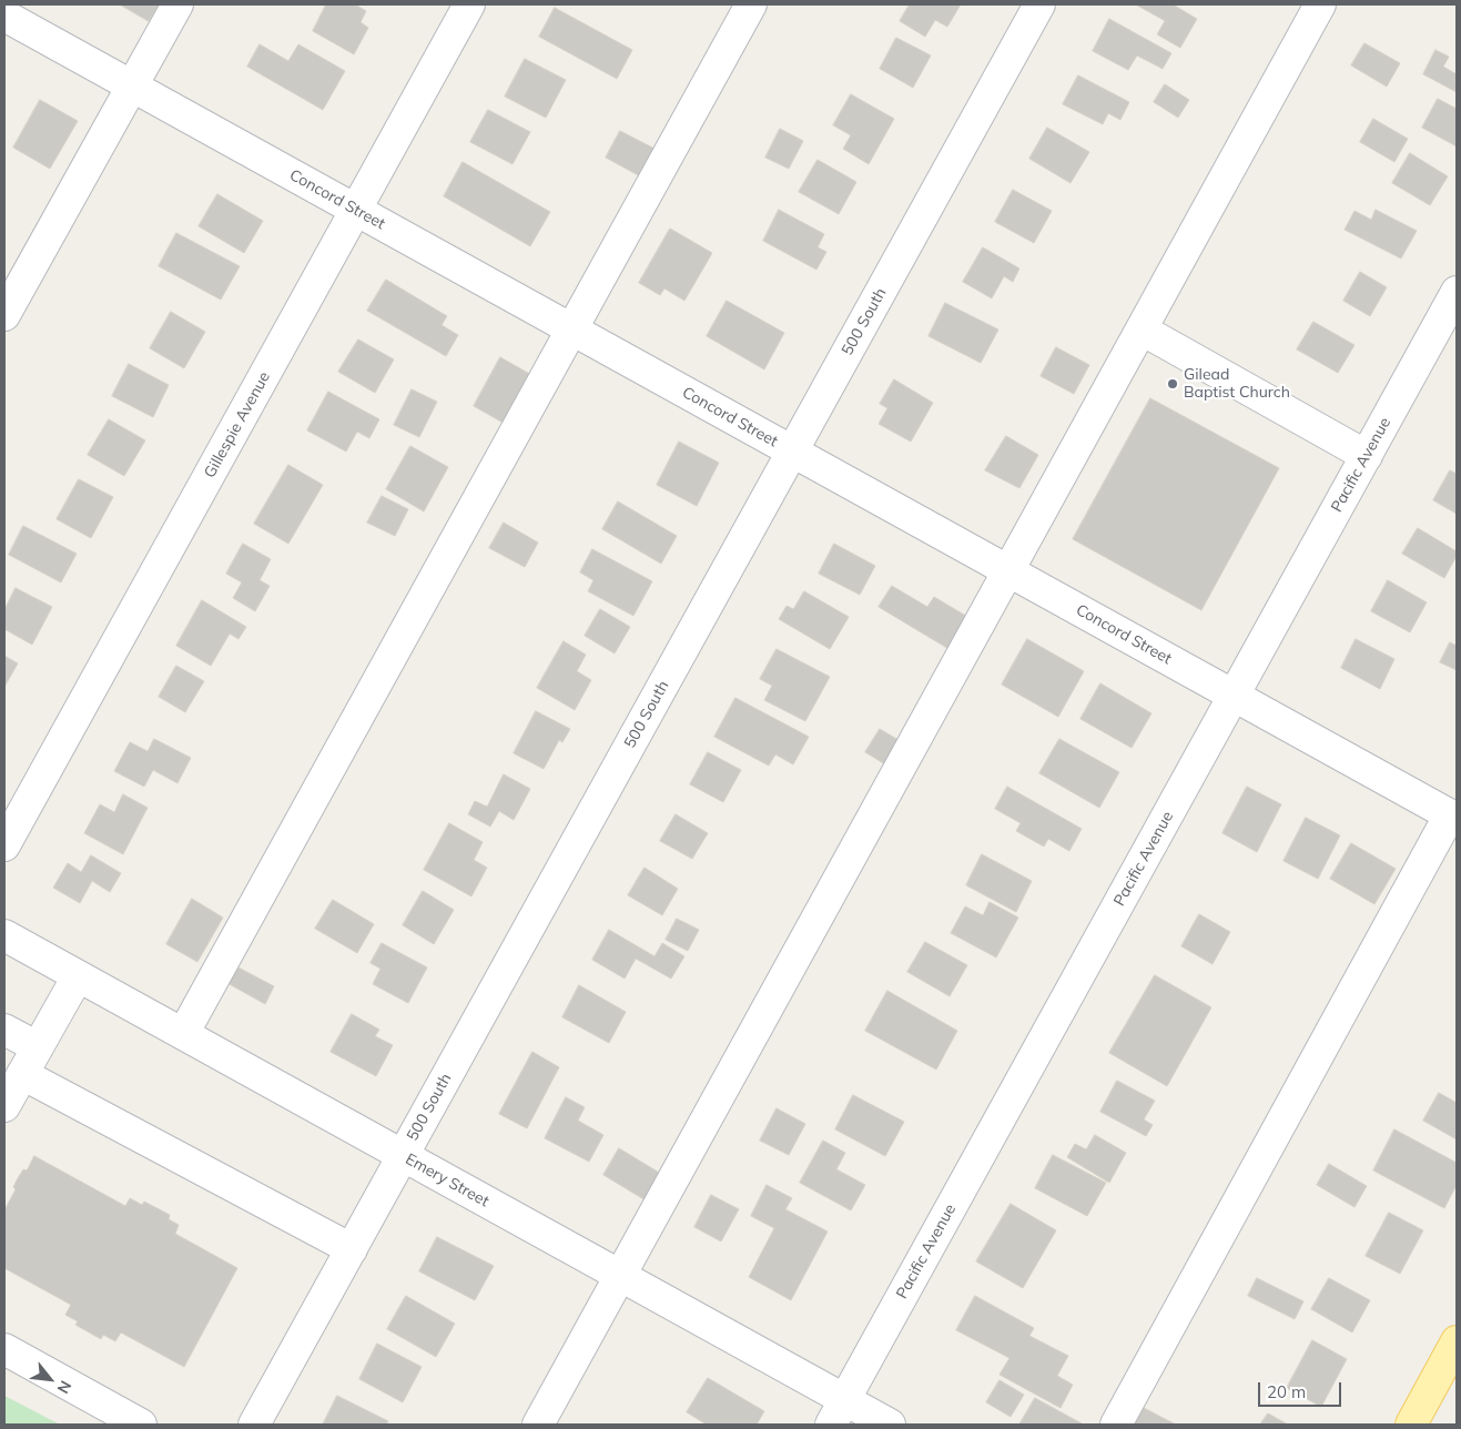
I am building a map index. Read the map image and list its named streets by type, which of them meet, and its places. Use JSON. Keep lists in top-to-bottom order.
{
  "streets": {
    "street": [
      "Concord Street",
      "500 South",
      "Gillespie Avenue",
      "Pacific Avenue",
      "Emery Street"
    ]
  },
  "crossings": [
    ["Concord Street", "500 South"],
    ["Concord Street", "Gillespie Avenue"],
    ["Concord Street", "Pacific Avenue"],
    ["500 South", "Emery Street"],
    ["Pacific Avenue", "Emery Street"]
  ],
  "places": ["Gilead Baptist Church"],
  "scale_bar": "20 m",
  "north": "bottom right"
}
